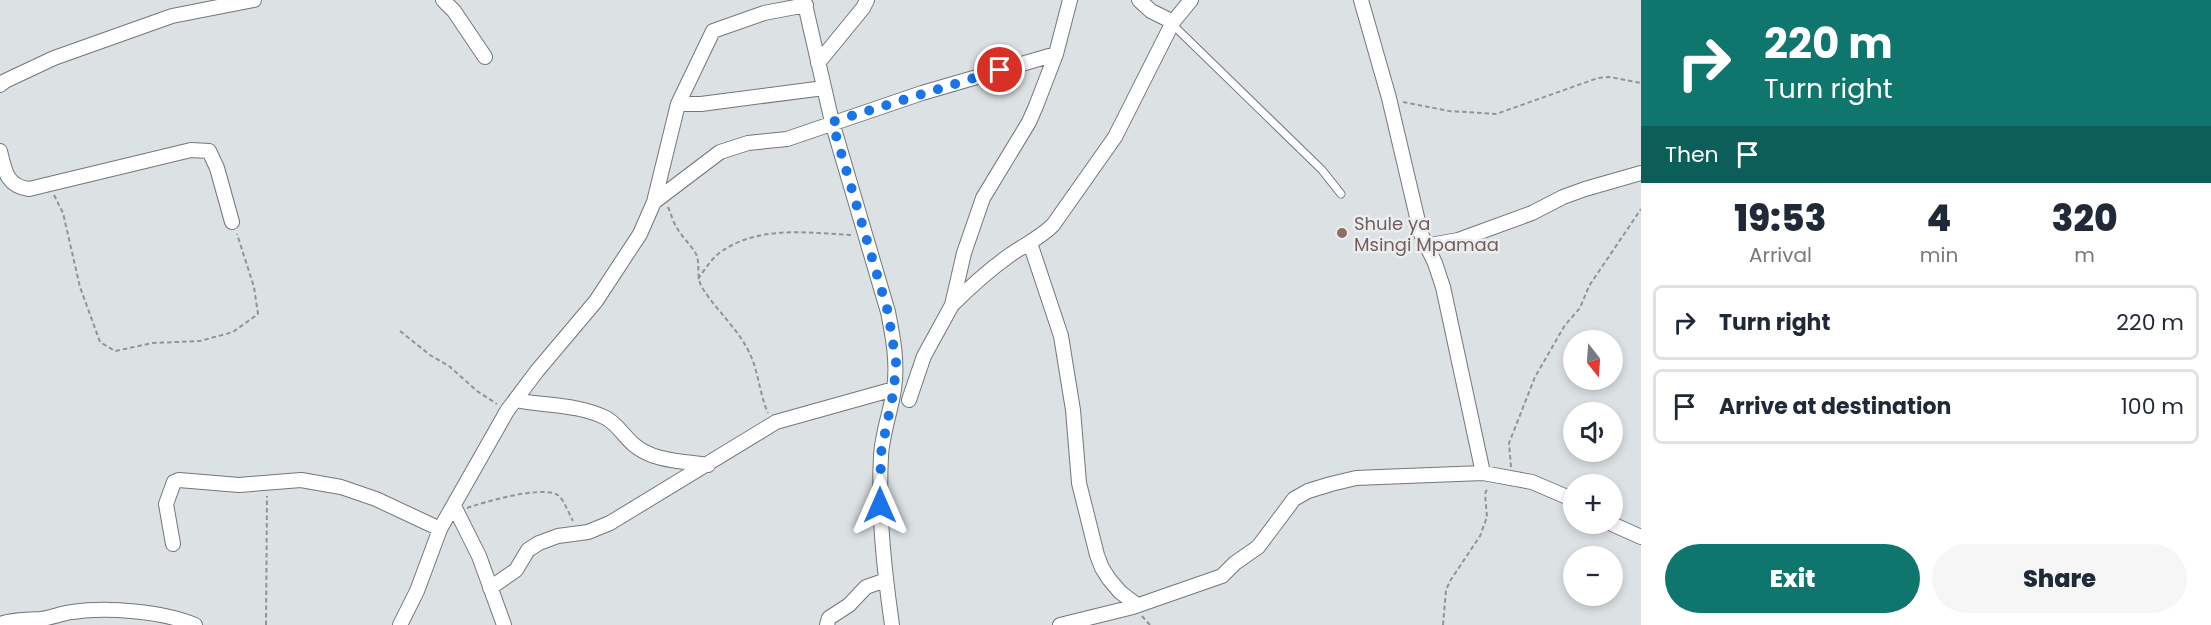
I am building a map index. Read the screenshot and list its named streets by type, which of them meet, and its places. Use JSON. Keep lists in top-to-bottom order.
{
  "places": ["Shule ya Msingi Mpamaa"],
  "north": "bottom",
  "page": {
    "turn": ["220 m", "Turn right"],
    "then": "Then",
    "eta": [
      "19:53",
      "Arrival",
      "4",
      "min",
      "320",
      "m"
    ],
    "list": [
      {
        "name": "Turn right",
        "value": "220 m"
      },
      {
        "name": "Arrive at destination",
        "value": "100 m"
      }
    ],
    "map_buttons": ["+", "−"],
    "buttons": ["Exit", "Share"]
  }
}
